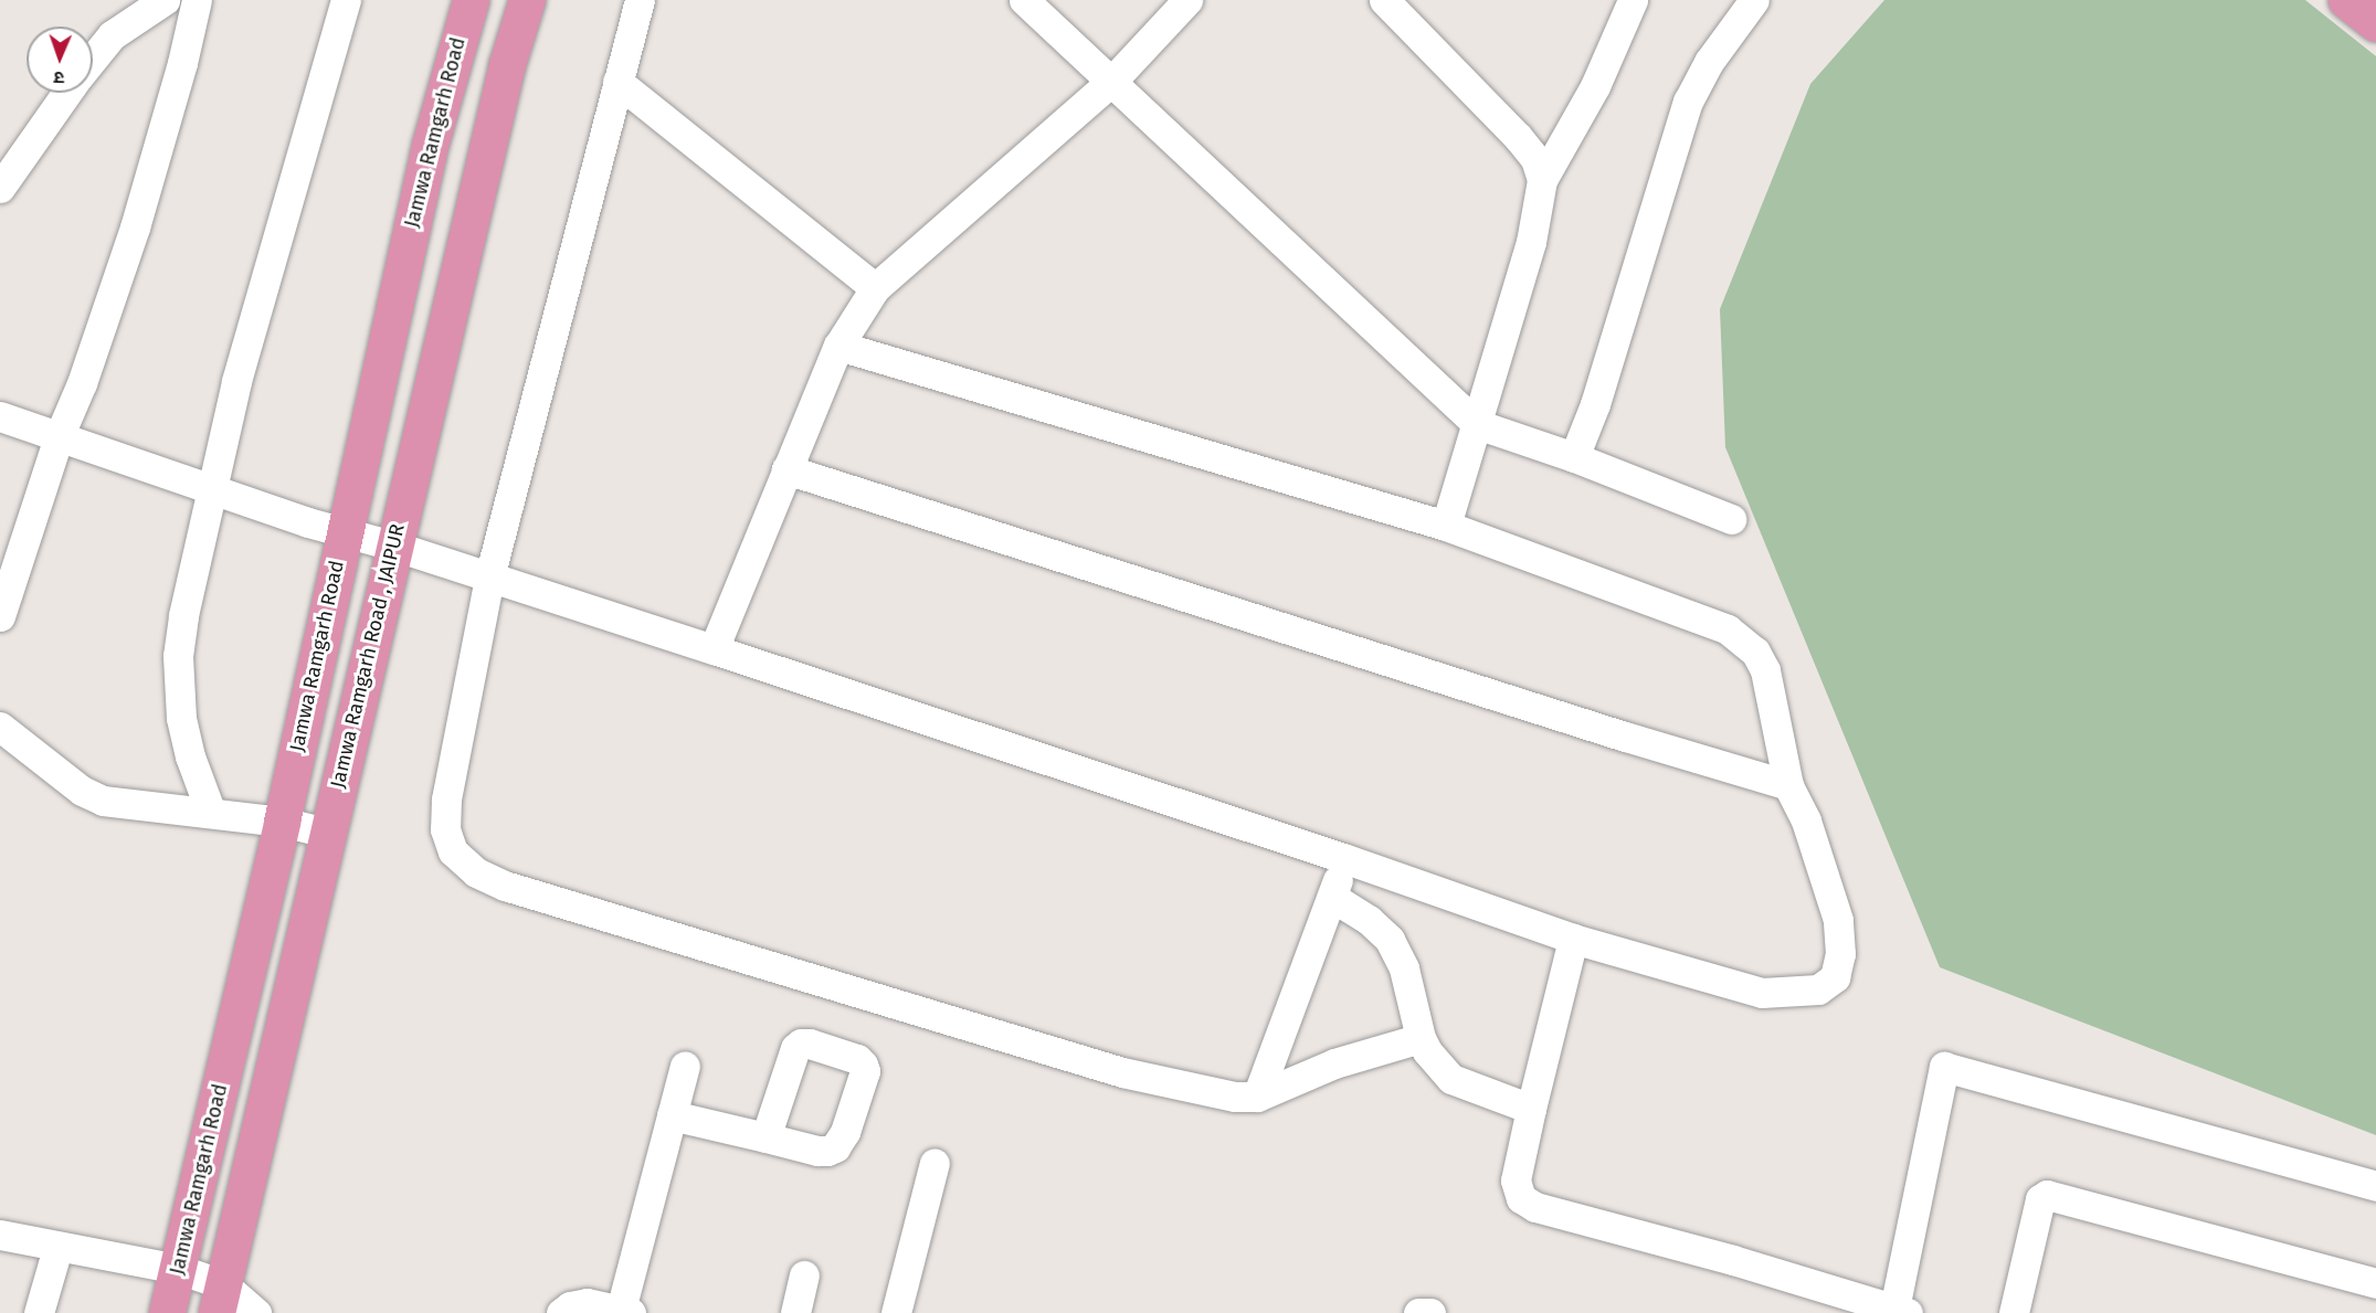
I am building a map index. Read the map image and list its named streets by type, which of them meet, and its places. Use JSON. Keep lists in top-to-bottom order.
{
  "streets": {
    "highway": ["Jamwa Ramgarh Road", "Jamwa Ramgarh Road , JAIPUR"]
  },
  "north": "bottom"
}
